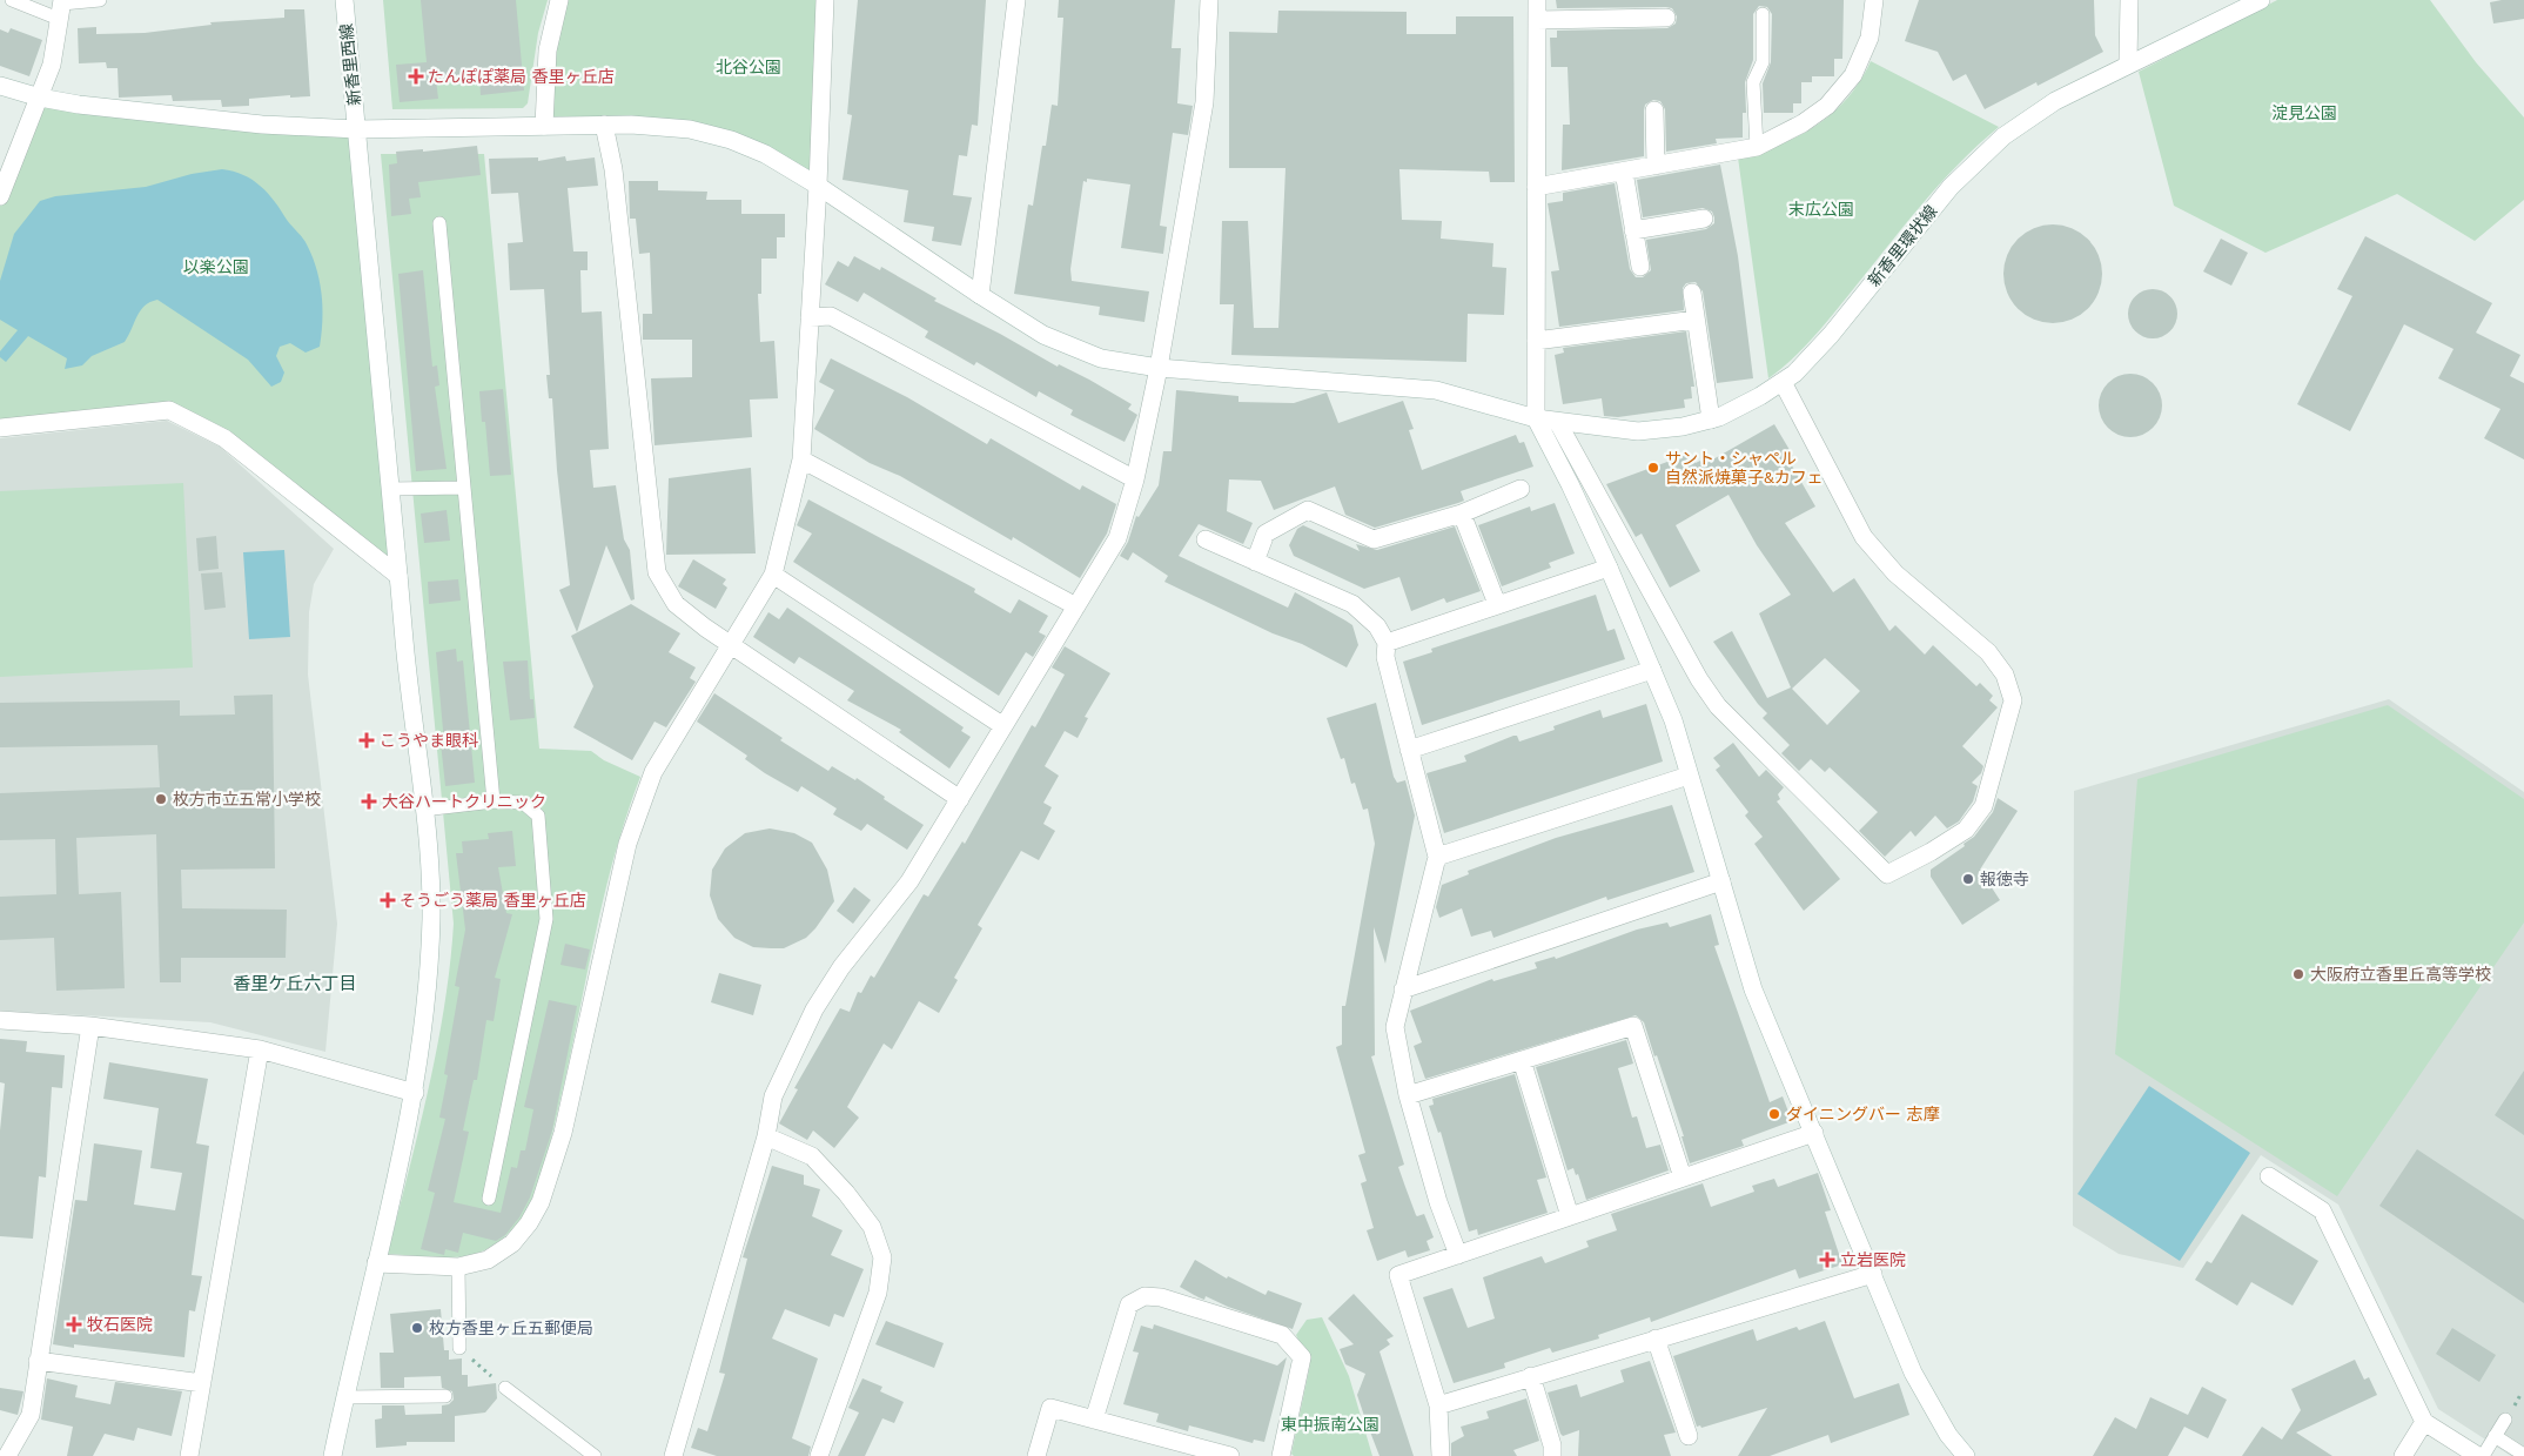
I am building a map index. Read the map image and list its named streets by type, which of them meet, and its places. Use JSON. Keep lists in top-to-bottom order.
{
  "streets": {
    "street": ["新香里西線", "新香里環状線"]
  },
  "crossings": [
    ["新香里西線", "新香里環状線"]
  ],
  "districts": ["香里ケ丘六丁目"],
  "parks": [
    "北谷公園",
    "淀見公園",
    "末広公園",
    "以楽公園",
    "東中振南公園"
  ],
  "places": {
    "health": [
      "たんぽぽ薬局 香里ヶ丘店",
      "こうやま眼科",
      "大谷ハートクリニック",
      "そうごう薬局 香里ヶ丘店",
      "立岩医院",
      "牧石医院"
    ],
    "other": [
      "サント・シャペル 自然派焼菓子&カフェ",
      "枚方市立五常小学校",
      "報徳寺",
      "大阪府立香里丘高等学校",
      "ダイニングバー 志摩",
      "枚方香里ヶ丘五郵便局"
    ]
  }
}
